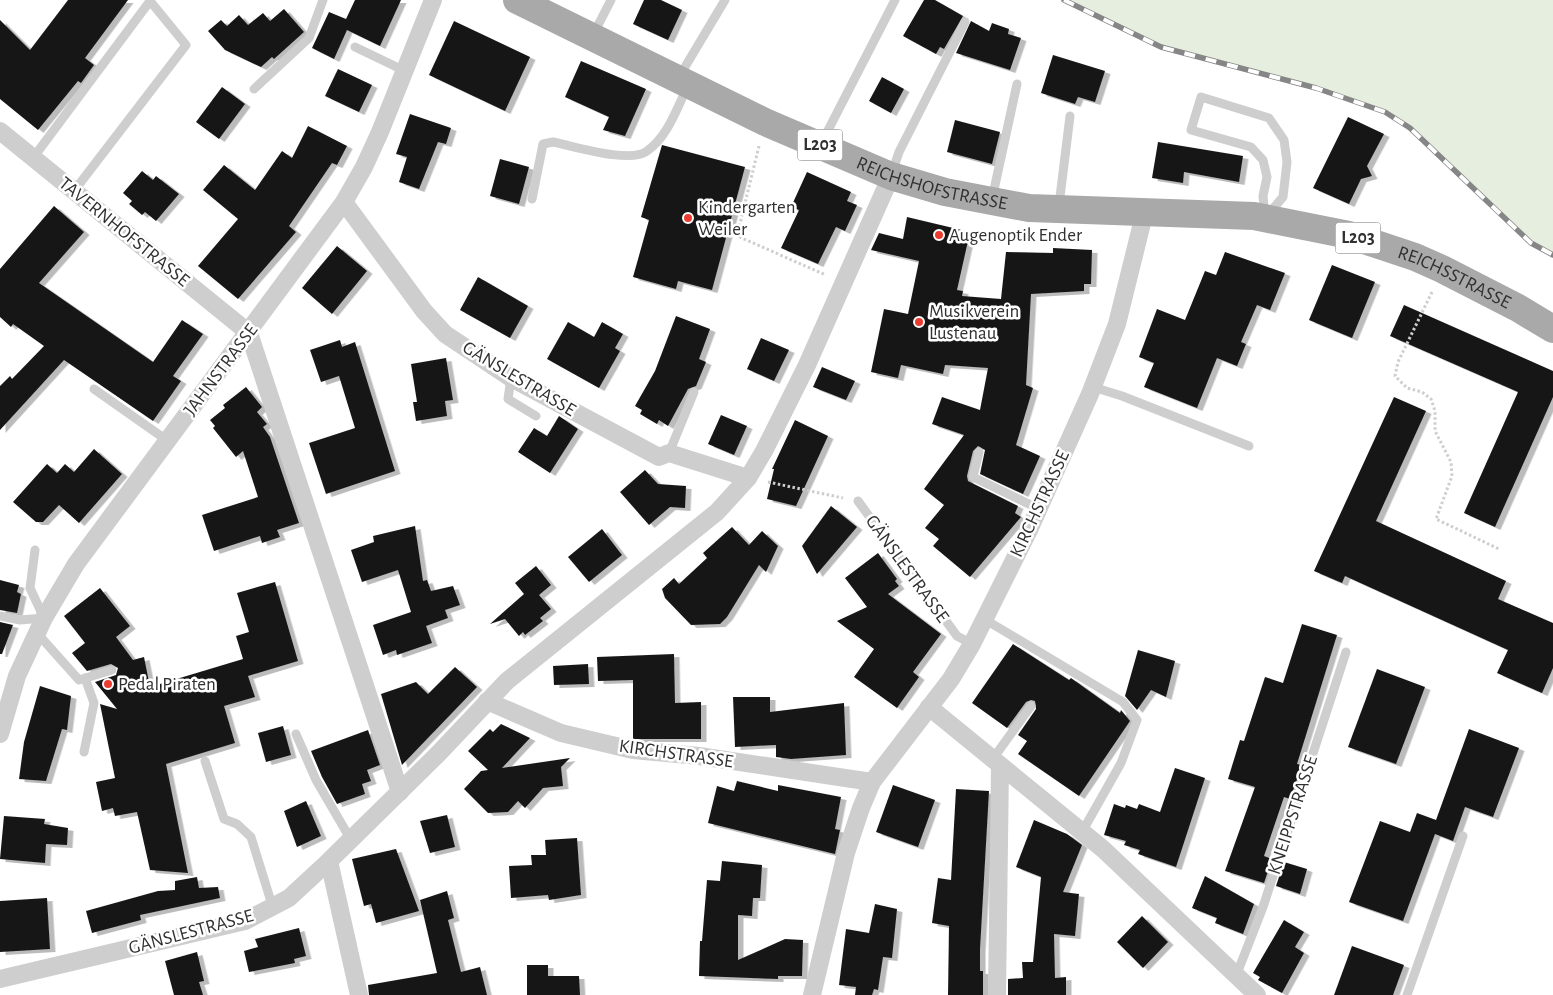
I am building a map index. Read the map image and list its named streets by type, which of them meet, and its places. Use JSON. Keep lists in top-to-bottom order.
{
  "streets": {
    "main road": ["L203", "REICHSHOFSTRASSE", "REICHSSTRASSE"],
    "street": [
      "TAVERNHOFSTRASSE",
      "JAHNSTRASSE",
      "GÄNSLESTRASSE",
      "KIRCHSTRASSE"
    ],
    "lane": ["KNEIPPSTRASSE"]
  },
  "crossings": [
    ["REICHSHOFSTRASSE", "REICHSSTRASSE"],
    ["REICHSHOFSTRASSE", "GÄNSLESTRASSE"],
    ["REICHSHOFSTRASSE", "KIRCHSTRASSE"],
    ["TAVERNHOFSTRASSE", "JAHNSTRASSE"],
    ["REICHSSTRASSE", "KIRCHSTRASSE"],
    ["JAHNSTRASSE", "GÄNSLESTRASSE"],
    ["GÄNSLESTRASSE", "KIRCHSTRASSE"]
  ],
  "places": [
    "Kindergarten Weiler",
    "Augenoptik Ender",
    "Musikverein Lustenau",
    "Pedal Piraten"
  ]
}
